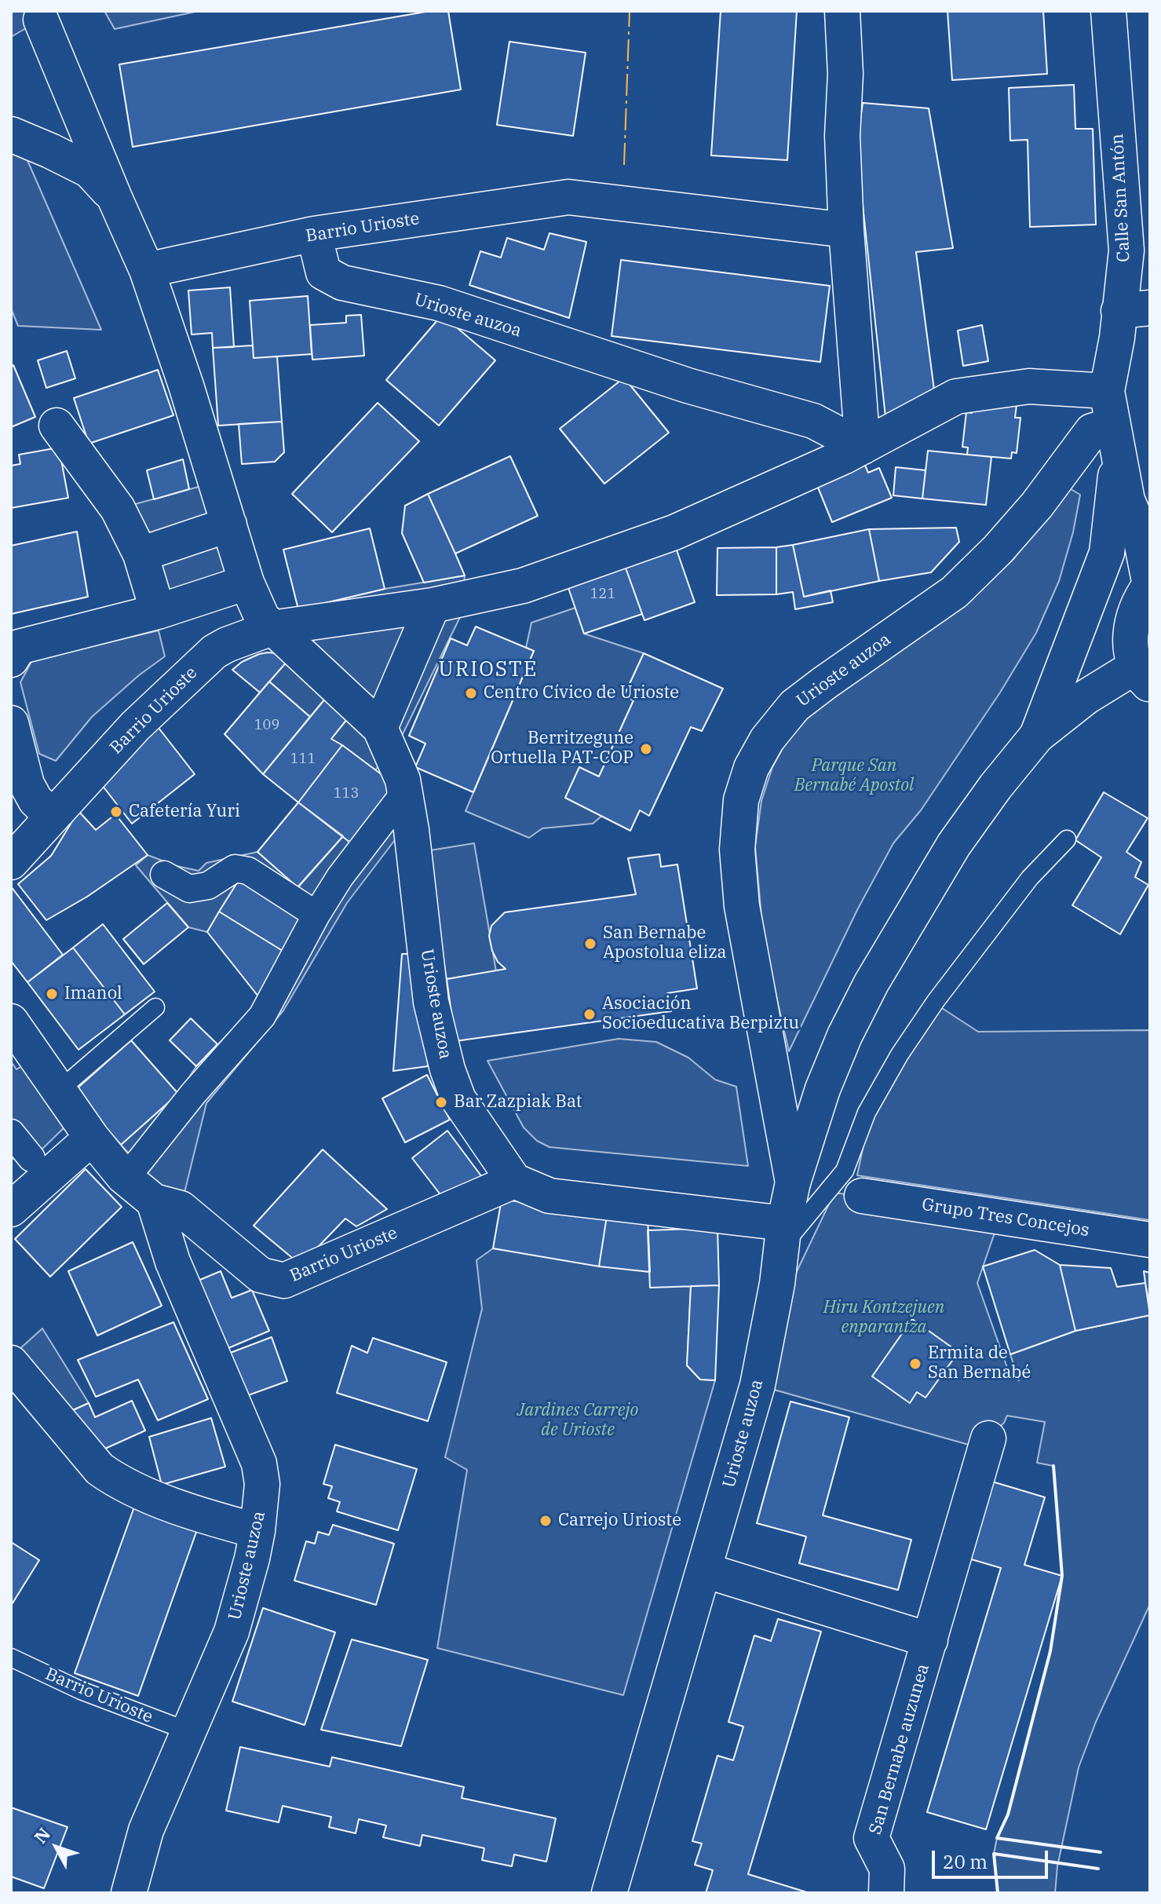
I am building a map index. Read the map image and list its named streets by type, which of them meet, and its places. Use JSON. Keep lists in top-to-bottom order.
{
  "streets": {
    "street": [
      "Calle San Antón",
      "Barrio Urioste",
      "Urioste auzoa",
      "Grupo Tres Concejos",
      "San Bernabe auzunea"
    ]
  },
  "crossings": [
    ["Calle San Antón", "Urioste auzoa"],
    ["Barrio Urioste", "Urioste auzoa"],
    ["Urioste auzoa", "San Bernabe auzunea"]
  ],
  "districts": ["URIOSTE"],
  "parks": ["Parque San Bernabé Apostol", "Hiru Kontzejuen enparantza", "Jardines Carrejo de Urioste"],
  "places": [
    "Centro Cívico de Urioste",
    "Berritzegune Ortuella PAT-COP",
    "Cafetería Yuri",
    "San Bernabe Apostolua eliza",
    "Imanol",
    "Asociación Socioeducativa Berpiztu",
    "Bar Zazpiak Bat",
    "Ermita de San Bernabé",
    "Carrejo Urioste"
  ],
  "house_numbers": [
    "121",
    "109",
    "111",
    "113"
  ],
  "scale_bar": "20 m",
  "north": "top left"
}
